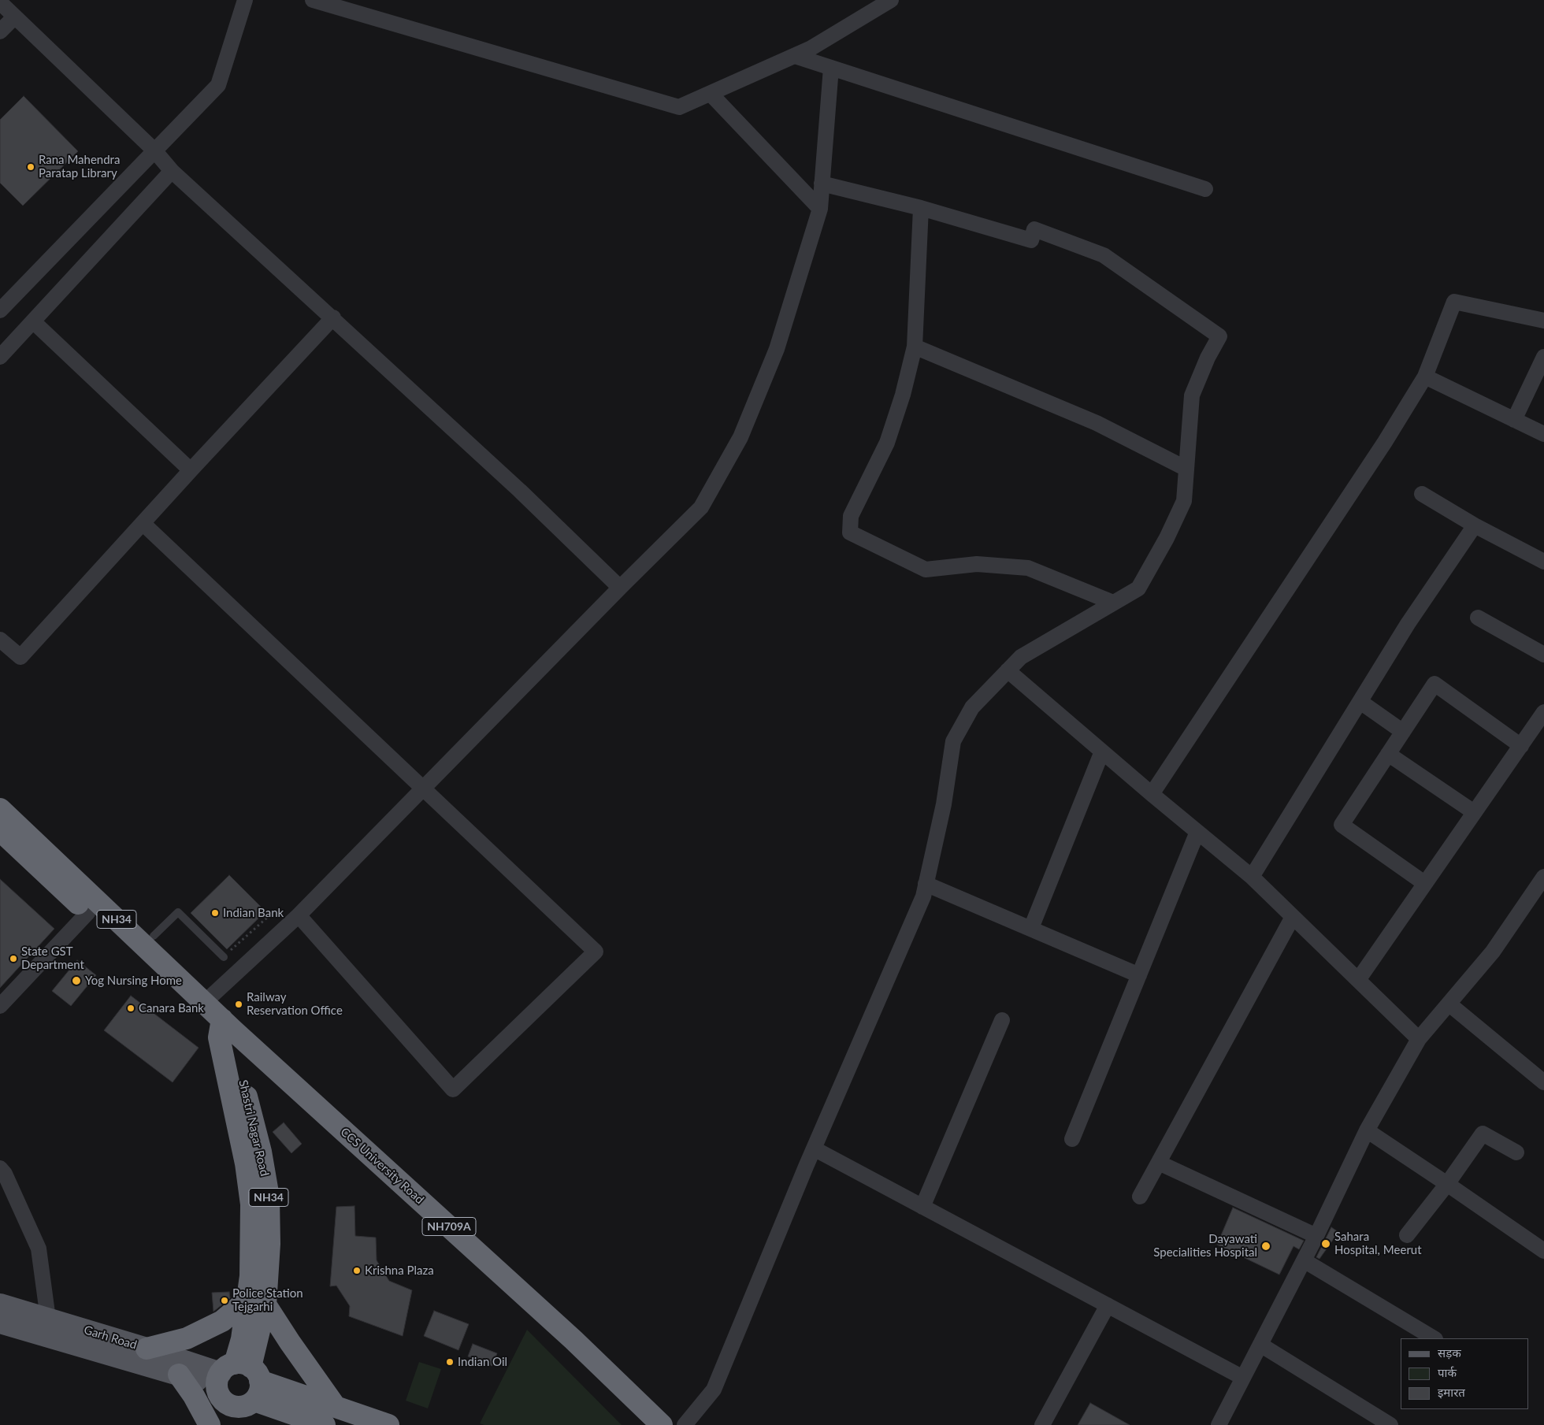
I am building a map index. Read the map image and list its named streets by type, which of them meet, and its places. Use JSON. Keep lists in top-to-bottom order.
{
  "streets": {
    "highway": [
      "NH34",
      "Shastri Nagar Road",
      "CCS University Road",
      "NH709A"
    ],
    "main road": ["Garh Road"]
  },
  "crossings": [
    ["NH34", "Shastri Nagar Road"],
    ["NH34", "Garh Road"],
    ["Shastri Nagar Road", "CCS University Road"],
    ["Shastri Nagar Road", "Garh Road"]
  ],
  "places": [
    "Rana Mahendra Paratap Library",
    "Indian Bank",
    "State GST Department",
    "Yog Nursing Home",
    "Railway Reservation Office",
    "Canara Bank",
    "Sahara Hospital, Meerut",
    "Dayawati Specialities Hospital",
    "Krishna Plaza",
    "Police Station Tejgarhi",
    "Indian Oil"
  ],
  "legend": ["सड़क", "पार्क", "इमारत"]
}
